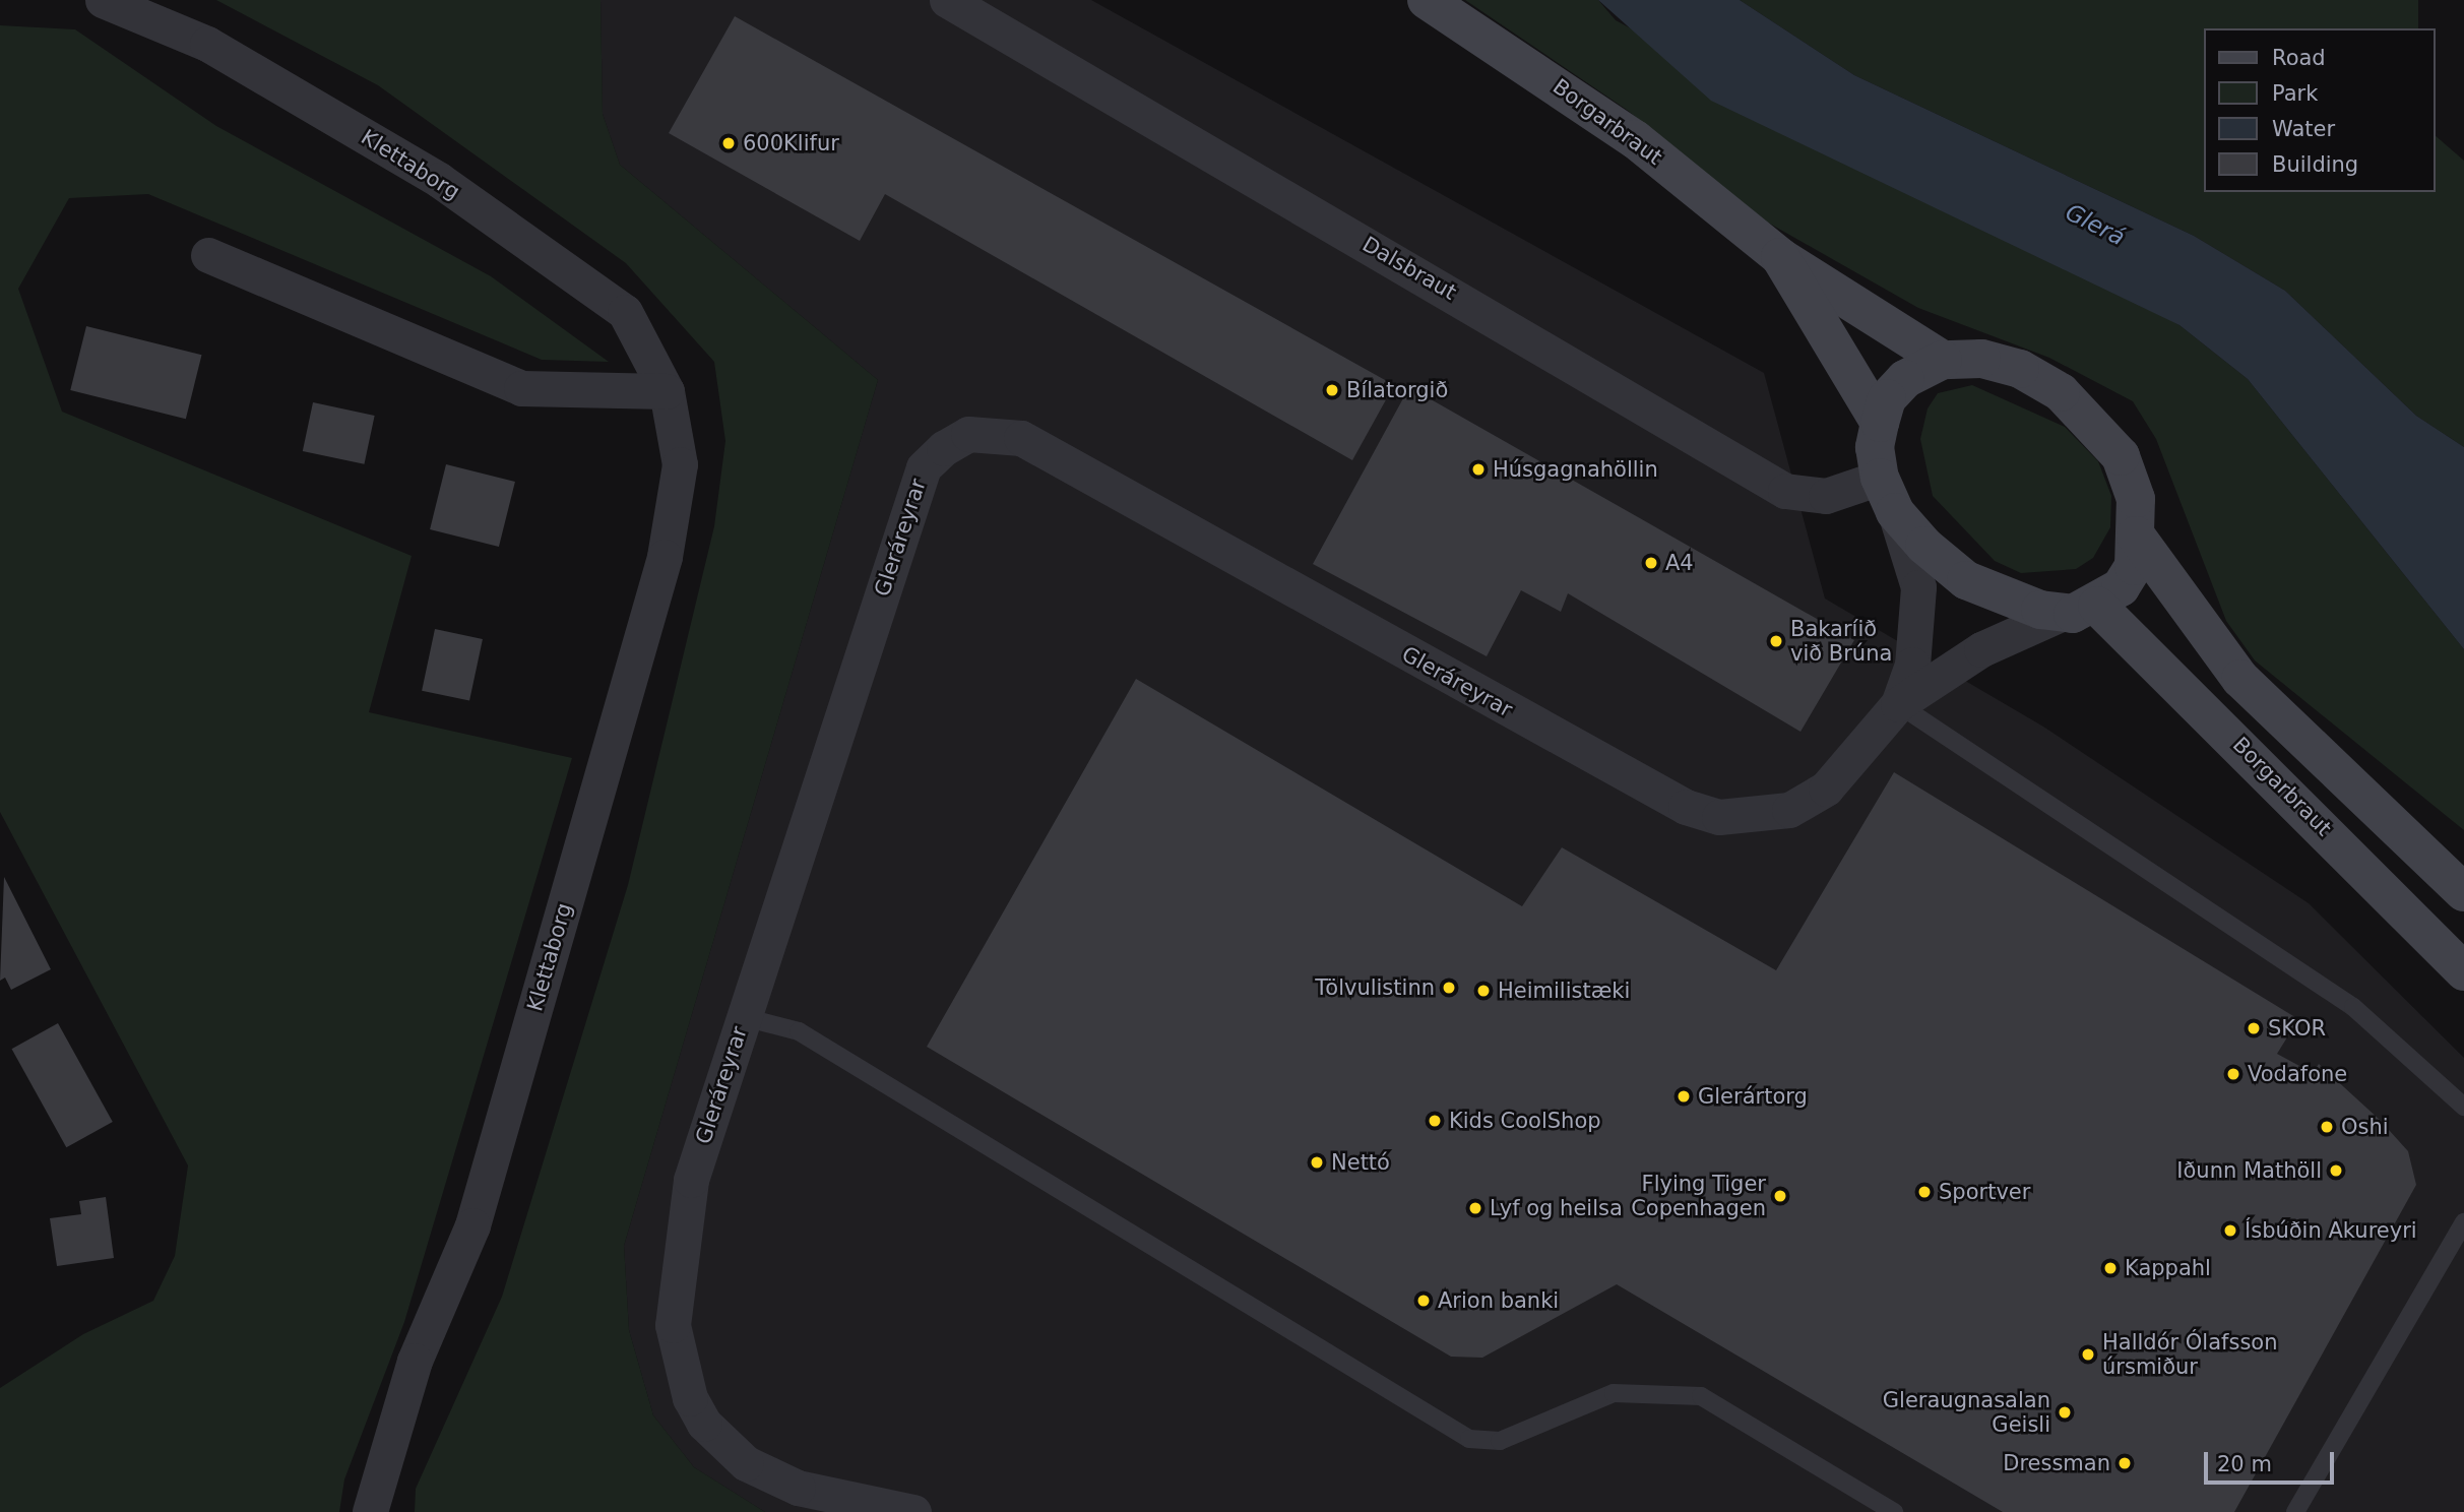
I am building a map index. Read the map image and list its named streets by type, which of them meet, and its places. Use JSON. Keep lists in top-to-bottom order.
{
  "streets": {
    "street": [
      "Borgarbraut",
      "Klettaborg",
      "Dalsbraut",
      "Gleráreyrar"
    ]
  },
  "crossings": [
    ["Borgarbraut", "Dalsbraut"],
    ["Borgarbraut", "Gleráreyrar"],
    ["Dalsbraut", "Gleráreyrar"]
  ],
  "water": ["Glerá"],
  "places": [
    "600Klifur",
    "Bílatorgið",
    "Húsgagnahöllin",
    "A4",
    "Bakaríið við Brúna",
    "Tölvulistinn",
    "Heimilistæki",
    "SKOR",
    "Vodafone",
    "Glerártorg",
    "Kids CoolShop",
    "Oshi",
    "Nettó",
    "Iðunn Mathöll",
    "Sportver",
    "Flying Tiger Copenhagen",
    "Lyf og heilsa",
    "Ísbúðin Akureyri",
    "Kappahl",
    "Arion banki",
    "Halldór Ólafsson úrsmiður",
    "Gleraugnasalan Geisli",
    "Dressman"
  ],
  "legend": [
    "Road",
    "Park",
    "Water",
    "Building"
  ],
  "scale_bar": "20 m"
}
